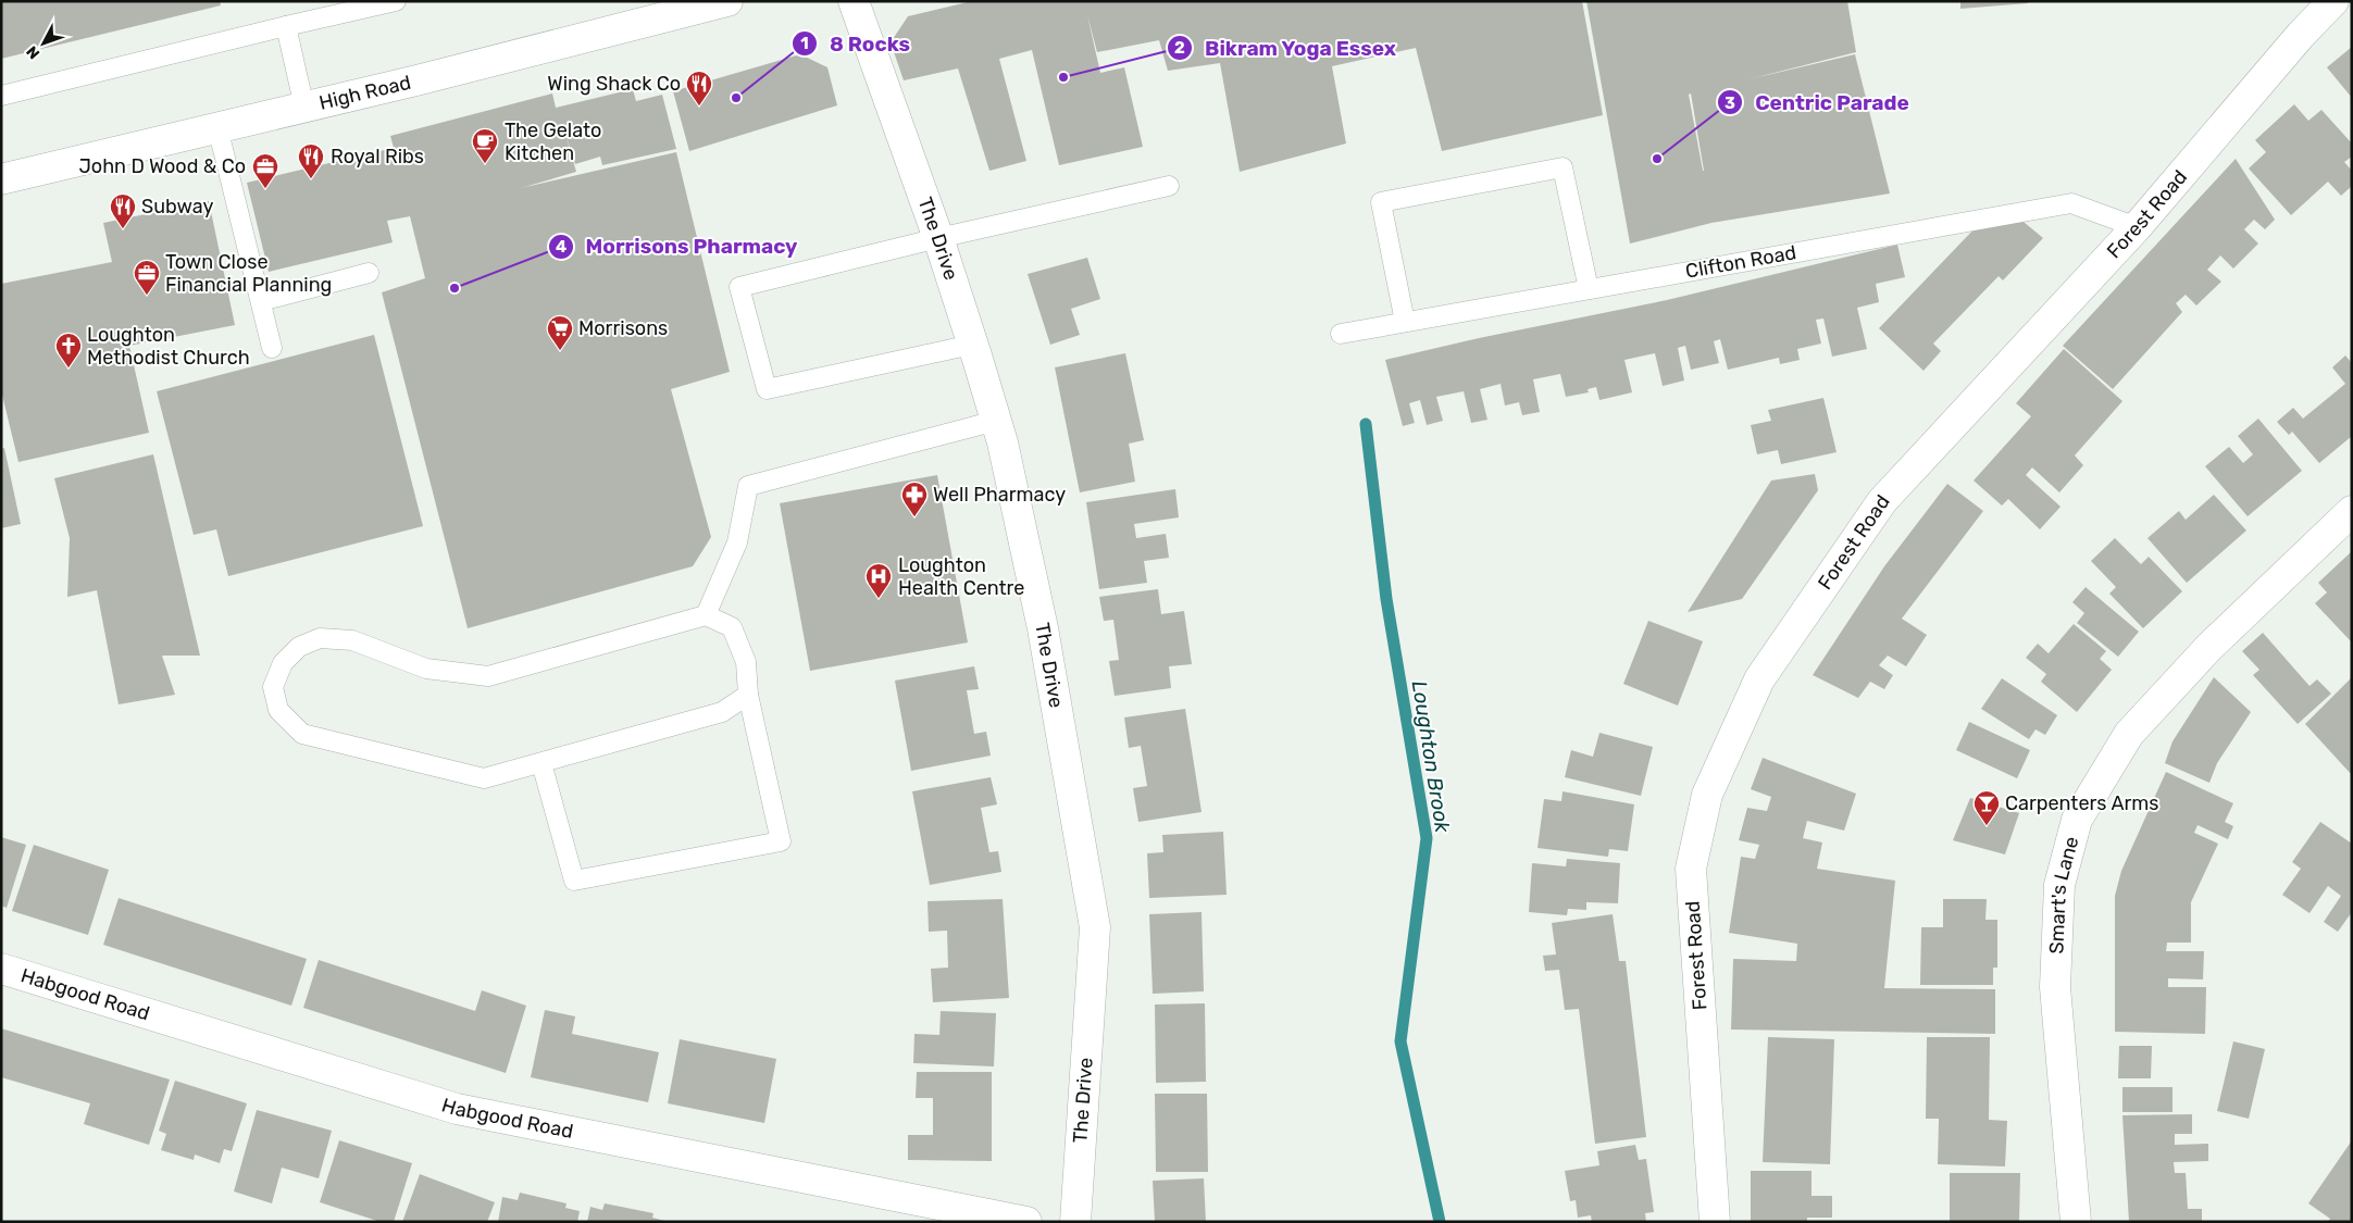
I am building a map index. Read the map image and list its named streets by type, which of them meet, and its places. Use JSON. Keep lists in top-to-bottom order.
{
  "streets": {
    "street": [
      "High Road",
      "Forest Road",
      "The Drive",
      "Smart's Lane",
      "Habgood Road"
    ],
    "lane": ["Clifton Road"]
  },
  "crossings": [
    ["Forest Road", "Clifton Road"]
  ],
  "water": ["Loughton Brook"],
  "places": {
    "other": [
      "Bikram Yoga Essex",
      "8 Rocks",
      "Centric Parade",
      "Morrisons Pharmacy"
    ],
    "restaurant": ["Wing Shack Co", "Royal Ribs", "Subway"],
    "cafe": ["The Gelato Kitchen"],
    "office": ["John D Wood & Co", "Town Close Financial Planning"],
    "supermarket": ["Morrisons"],
    "church": ["Loughton Methodist Church"],
    "pharmacy": ["Well Pharmacy"],
    "hospital": ["Loughton Health Centre"],
    "bar": ["Carpenters Arms"]
  },
  "north": "bottom left"
}
